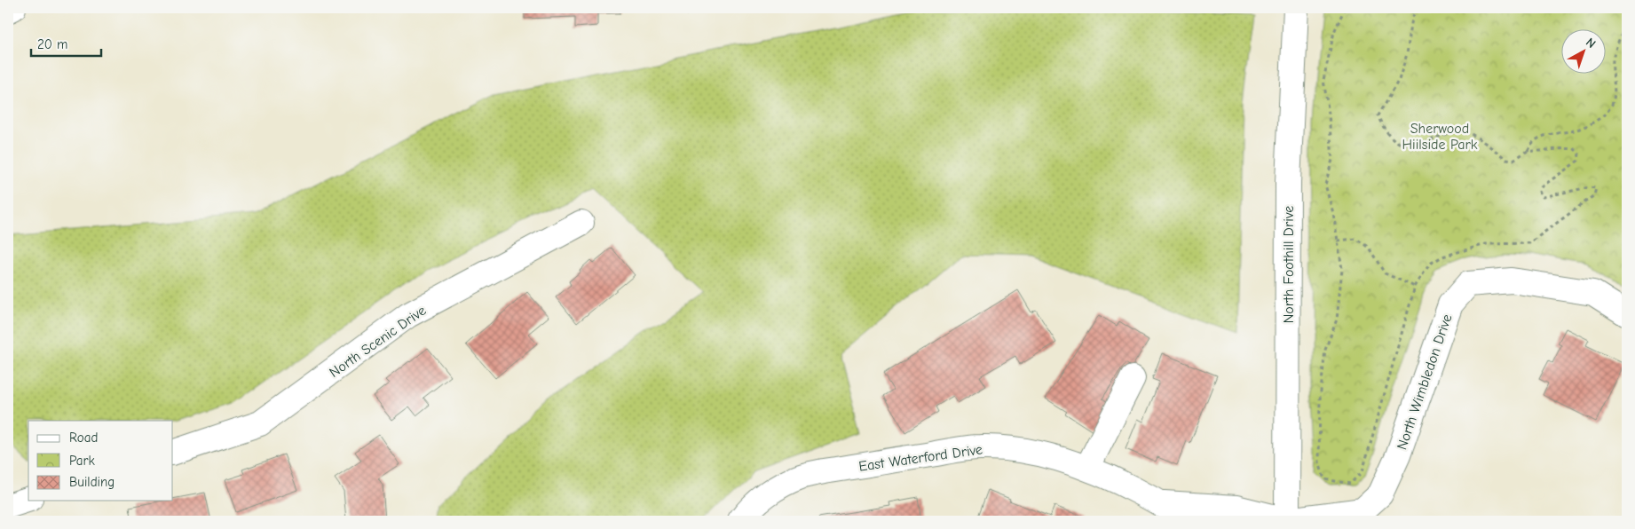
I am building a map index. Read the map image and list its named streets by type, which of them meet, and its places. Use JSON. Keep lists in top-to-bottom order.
{
  "streets": {
    "street": [
      "North Foothill Drive",
      "North Scenic Drive",
      "North Wimbledon Drive",
      "East Waterford Drive"
    ]
  },
  "crossings": [
    ["North Foothill Drive", "North Wimbledon Drive"],
    ["North Foothill Drive", "East Waterford Drive"],
    ["North Wimbledon Drive", "East Waterford Drive"]
  ],
  "parks": ["Sherwood Hiilside Park"],
  "legend": ["Road", "Park", "Building"],
  "scale_bar": "20 m",
  "north": "top right"
}
